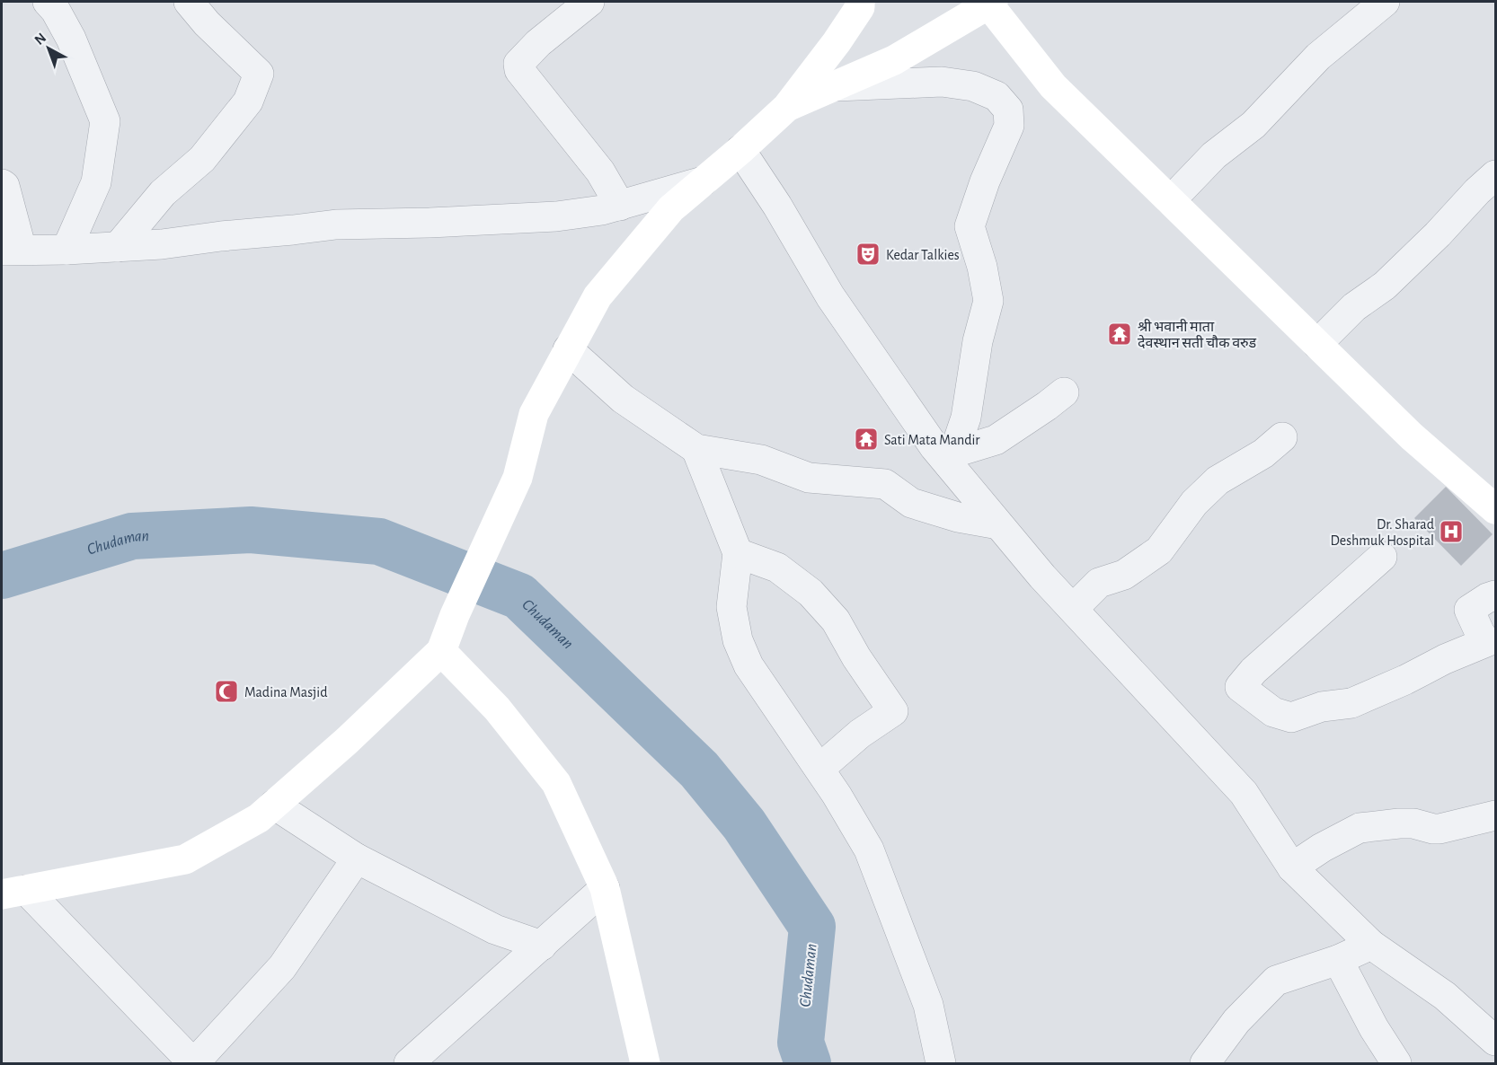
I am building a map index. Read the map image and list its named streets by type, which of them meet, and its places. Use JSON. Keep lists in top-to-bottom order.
{
  "water": ["Chudaman"],
  "places": {
    "theatre": ["Kedar Talkies"],
    "temple": ["श्री भवानी माता देवस्थान सती चौक वरुड", "Sati Mata Mandir"],
    "hospital": ["Dr. Sharad Deshmuk Hospital"],
    "mosque": ["Madina Masjid"]
  },
  "north": "top left"
}
